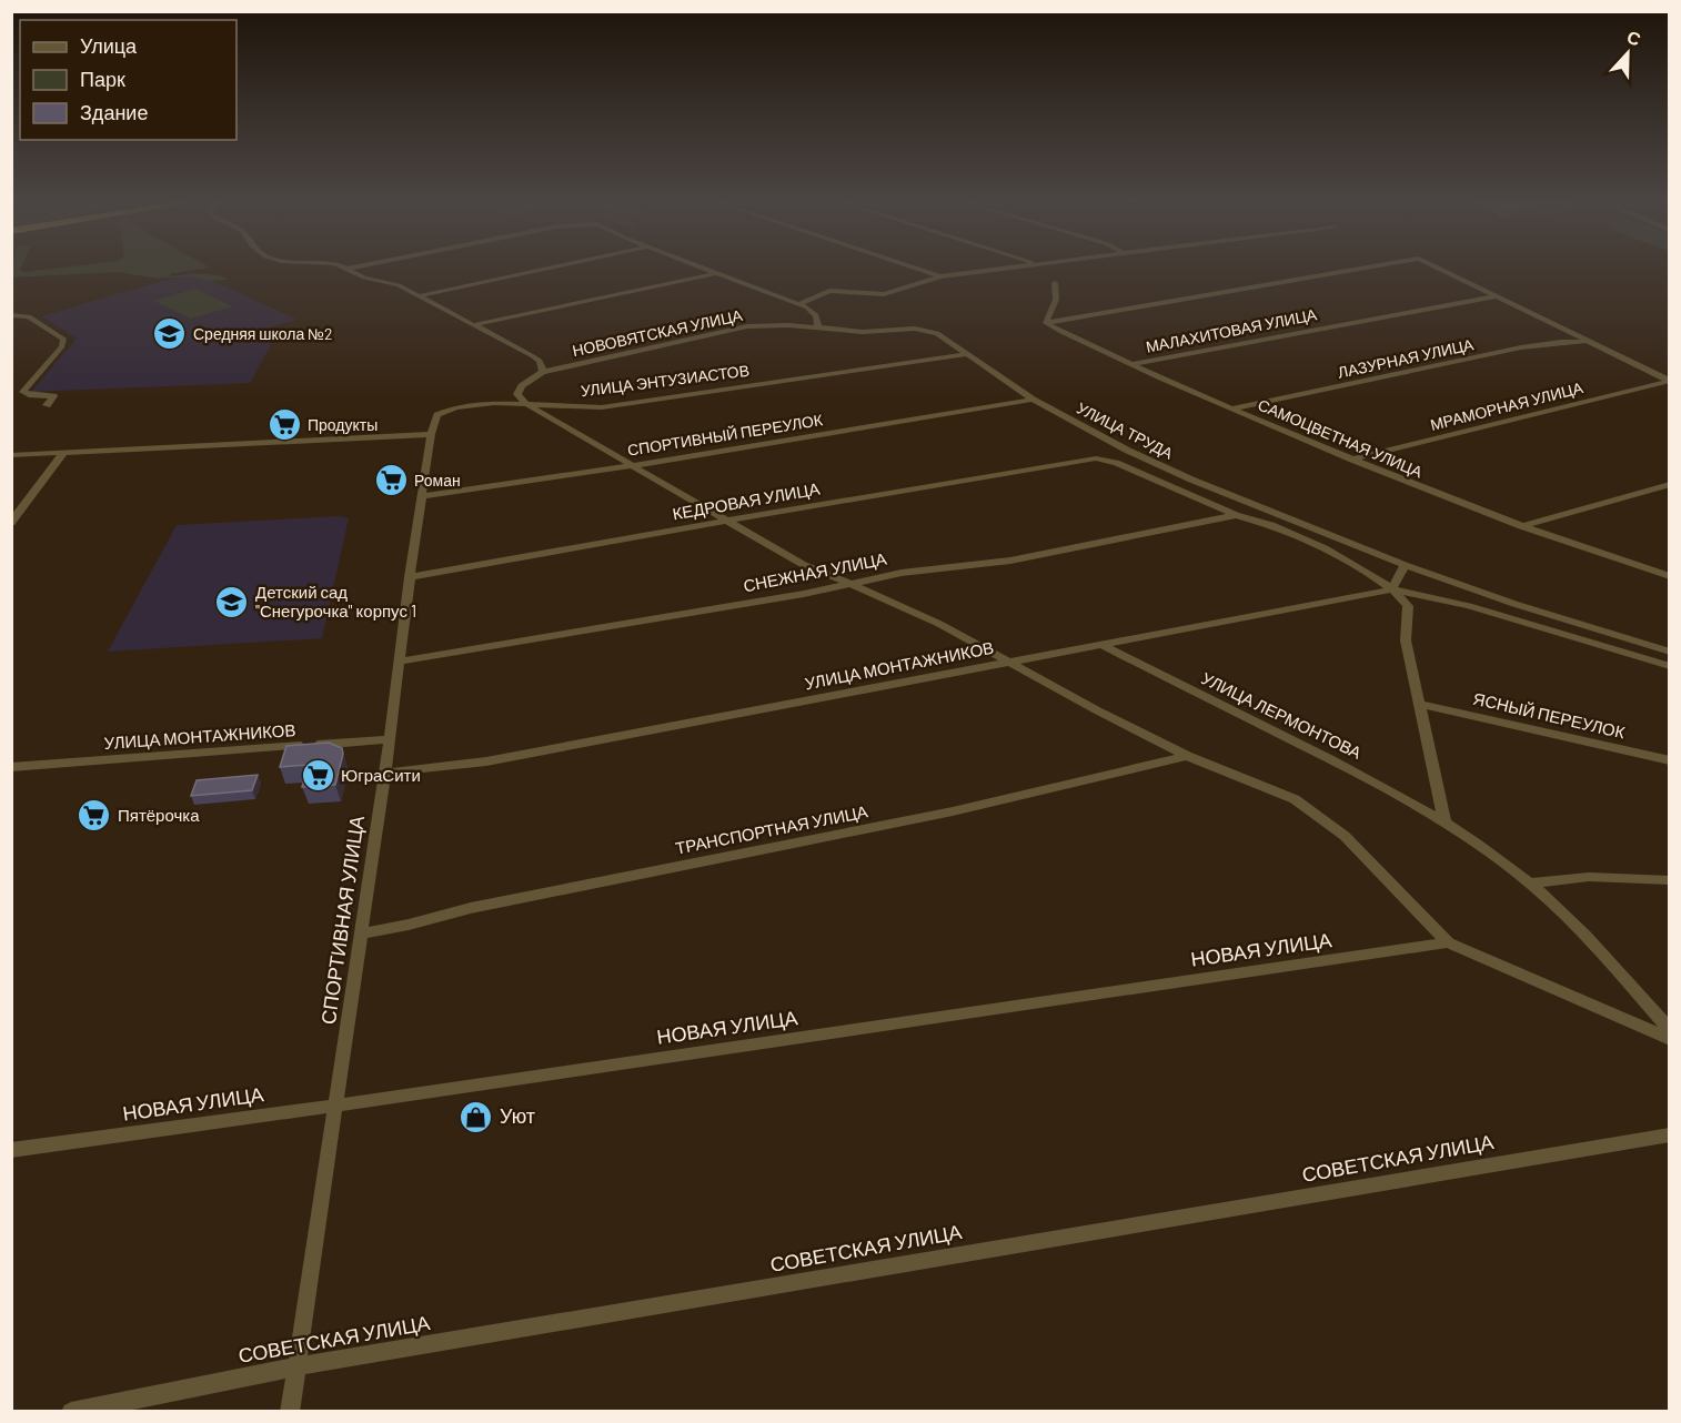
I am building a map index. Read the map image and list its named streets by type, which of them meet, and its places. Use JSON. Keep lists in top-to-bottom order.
{
  "streets": {
    "street": [
      "МАЛАХИТОВАЯ УЛИЦА",
      "НОВОВЯТСКАЯ УЛИЦА",
      "ЛАЗУРНАЯ УЛИЦА",
      "УЛИЦА ЭНТУЗИАСТОВ",
      "МРАМОРНАЯ УЛИЦА",
      "УЛИЦА ТРУДА",
      "СПОРТИВНЫЙ ПЕРЕУЛОК",
      "САМОЦВЕТНАЯ УЛИЦА",
      "КЕДРОВАЯ УЛИЦА",
      "СНЕЖНАЯ УЛИЦА",
      "УЛИЦА МОНТАЖНИКОВ",
      "УЛИЦА ЛЕРМОНТОВА",
      "ЯСНЫЙ ПЕРЕУЛОК",
      "ТРАНСПОРТНАЯ УЛИЦА",
      "СПОРТИВНАЯ УЛИЦА",
      "НОВАЯ УЛИЦА",
      "СОВЕТСКАЯ УЛИЦА"
    ]
  },
  "crossings": [
    ["МАЛАХИТОВАЯ УЛИЦА", "САМОЦВЕТНАЯ УЛИЦА"],
    ["НОВОВЯТСКАЯ УЛИЦА", "УЛИЦА ТРУДА"],
    ["ЛАЗУРНАЯ УЛИЦА", "САМОЦВЕТНАЯ УЛИЦА"],
    ["УЛИЦА ЭНТУЗИАСТОВ", "УЛИЦА ТРУДА"],
    ["УЛИЦА ЭНТУЗИАСТОВ", "СПОРТИВНАЯ УЛИЦА"],
    ["МРАМОРНАЯ УЛИЦА", "САМОЦВЕТНАЯ УЛИЦА"],
    ["УЛИЦА ТРУДА", "СПОРТИВНЫЙ ПЕРЕУЛОК"],
    ["УЛИЦА ТРУДА", "КЕДРОВАЯ УЛИЦА"],
    ["УЛИЦА ТРУДА", "СНЕЖНАЯ УЛИЦА"],
    ["УЛИЦА ТРУДА", "УЛИЦА МОНТАЖНИКОВ"],
    ["СПОРТИВНЫЙ ПЕРЕУЛОК", "СПОРТИВНАЯ УЛИЦА"],
    ["КЕДРОВАЯ УЛИЦА", "СПОРТИВНАЯ УЛИЦА"],
    ["СНЕЖНАЯ УЛИЦА", "СПОРТИВНАЯ УЛИЦА"],
    ["УЛИЦА МОНТАЖНИКОВ", "УЛИЦА ЛЕРМОНТОВА"],
    ["УЛИЦА МОНТАЖНИКОВ", "СПОРТИВНАЯ УЛИЦА"],
    ["ТРАНСПОРТНАЯ УЛИЦА", "СПОРТИВНАЯ УЛИЦА"],
    ["СПОРТИВНАЯ УЛИЦА", "НОВАЯ УЛИЦА"],
    ["СПОРТИВНАЯ УЛИЦА", "СОВЕТСКАЯ УЛИЦА"]
  ],
  "places": {
    "school or university": ["Средняя школа №2", "Детский сад \"Снегурочка\" корпус 1"],
    "supermarket": [
      "Продукты",
      "Роман",
      "ЮграСити",
      "Пятёрочка"
    ],
    "shop": ["Уют"]
  },
  "legend": ["Улица", "Парк", "Здание"],
  "north": "top"
}
